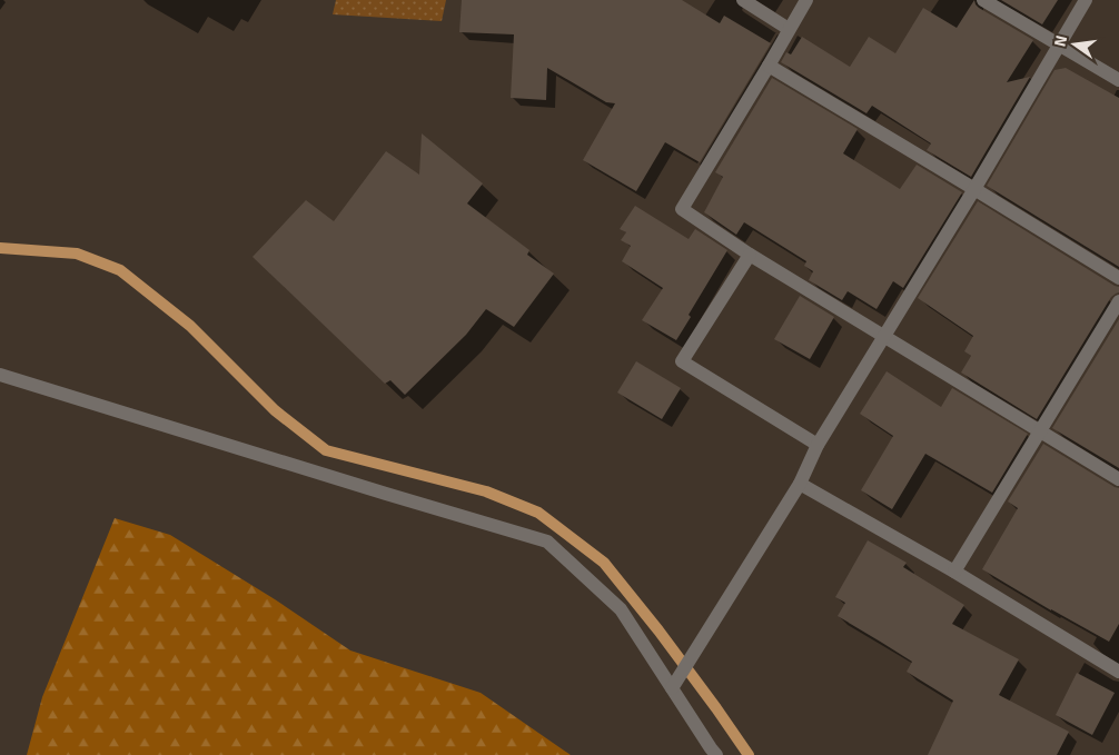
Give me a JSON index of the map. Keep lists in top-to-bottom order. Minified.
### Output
{"north":"left"}
